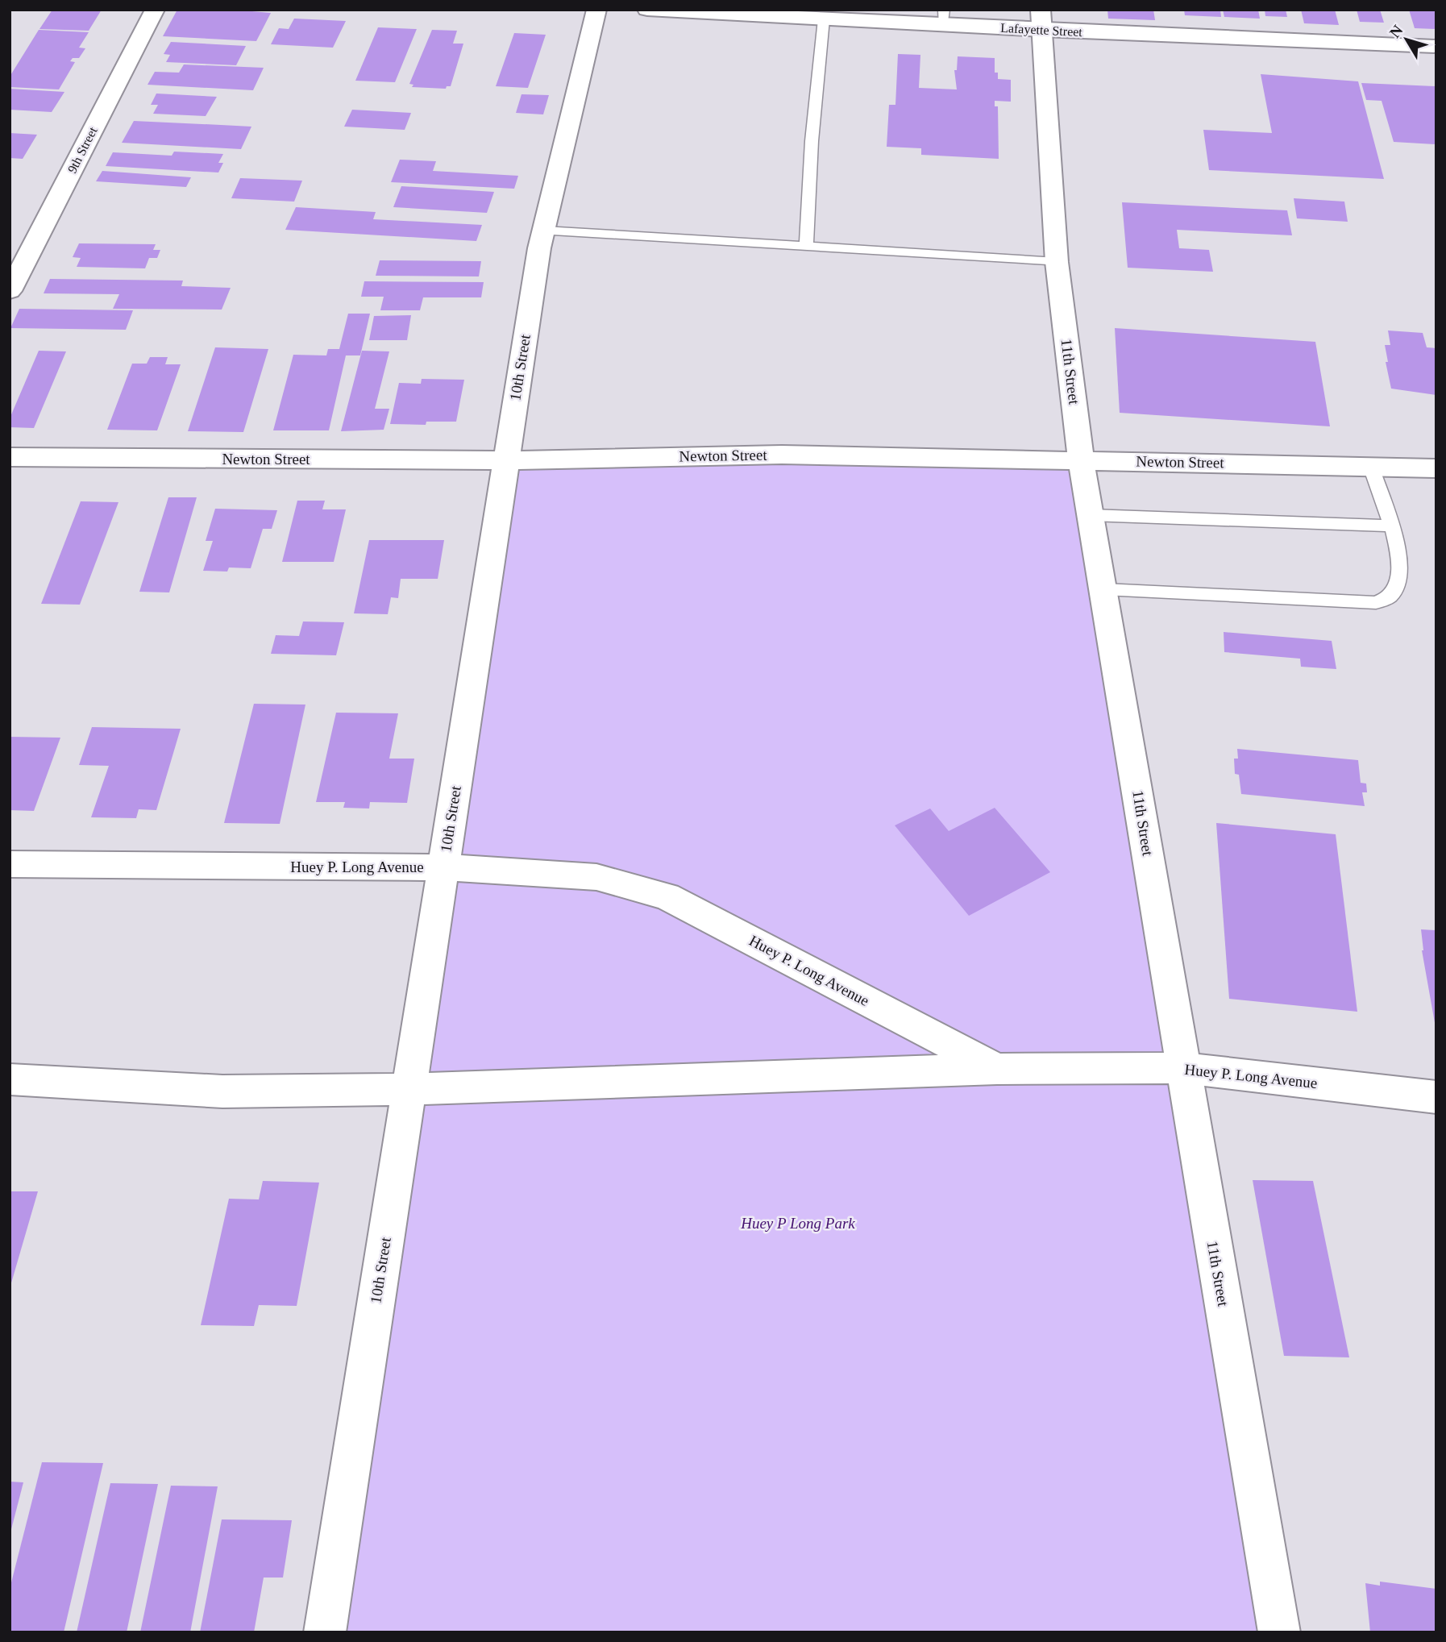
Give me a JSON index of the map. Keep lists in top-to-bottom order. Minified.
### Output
{"streets":{"street":["Lafayette Street","9th Street","10th Street","11th Street","Newton Street","Huey P. Long Avenue"]},"crossings":[["Lafayette Street","11th Street"],["10th Street","Newton Street"],["10th Street","Huey P. Long Avenue"],["11th Street","Newton Street"],["11th Street","Huey P. Long Avenue"]],"parks":["Huey P Long Park"],"north":"top left"}
